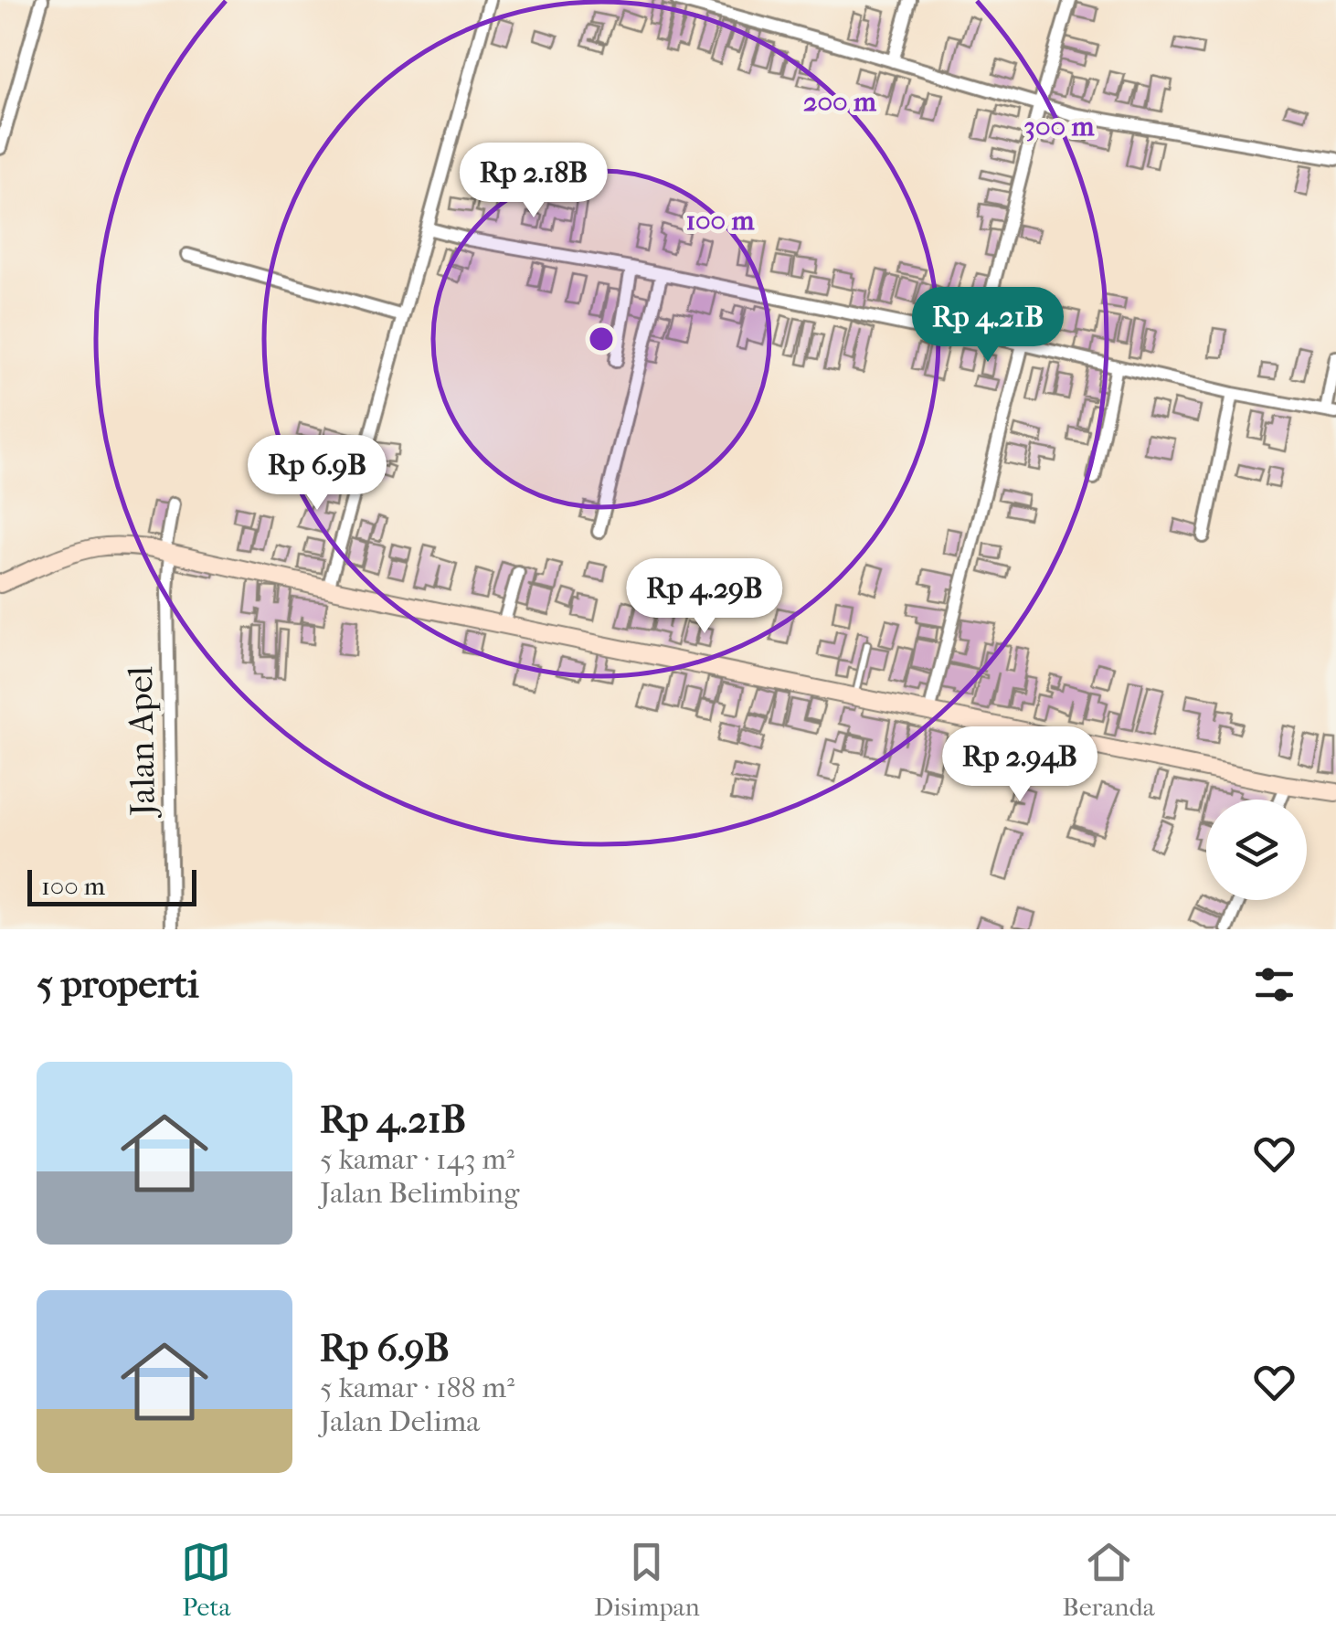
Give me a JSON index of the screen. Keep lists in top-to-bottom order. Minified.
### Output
{"streets":{"street":["Jalan Apel"]},"scale_bar":"100 m","page":{"price":["Rp 2.18B","Rp 4.21B","Rp 6.9B","Rp 4.29B","Rp 2.94B"],"scale":"100 m","heading":"5 properti","list":[{"name":"Rp 4.21B","note":"5 kamar · 143 m² · Jalan Belimbing"},{"name":"Rp 6.9B","note":"5 kamar · 188 m² · Jalan Delima"}],"tabs":["Peta","Disimpan","Beranda"]},"rings":["200 m","300 m","100 m"]}
